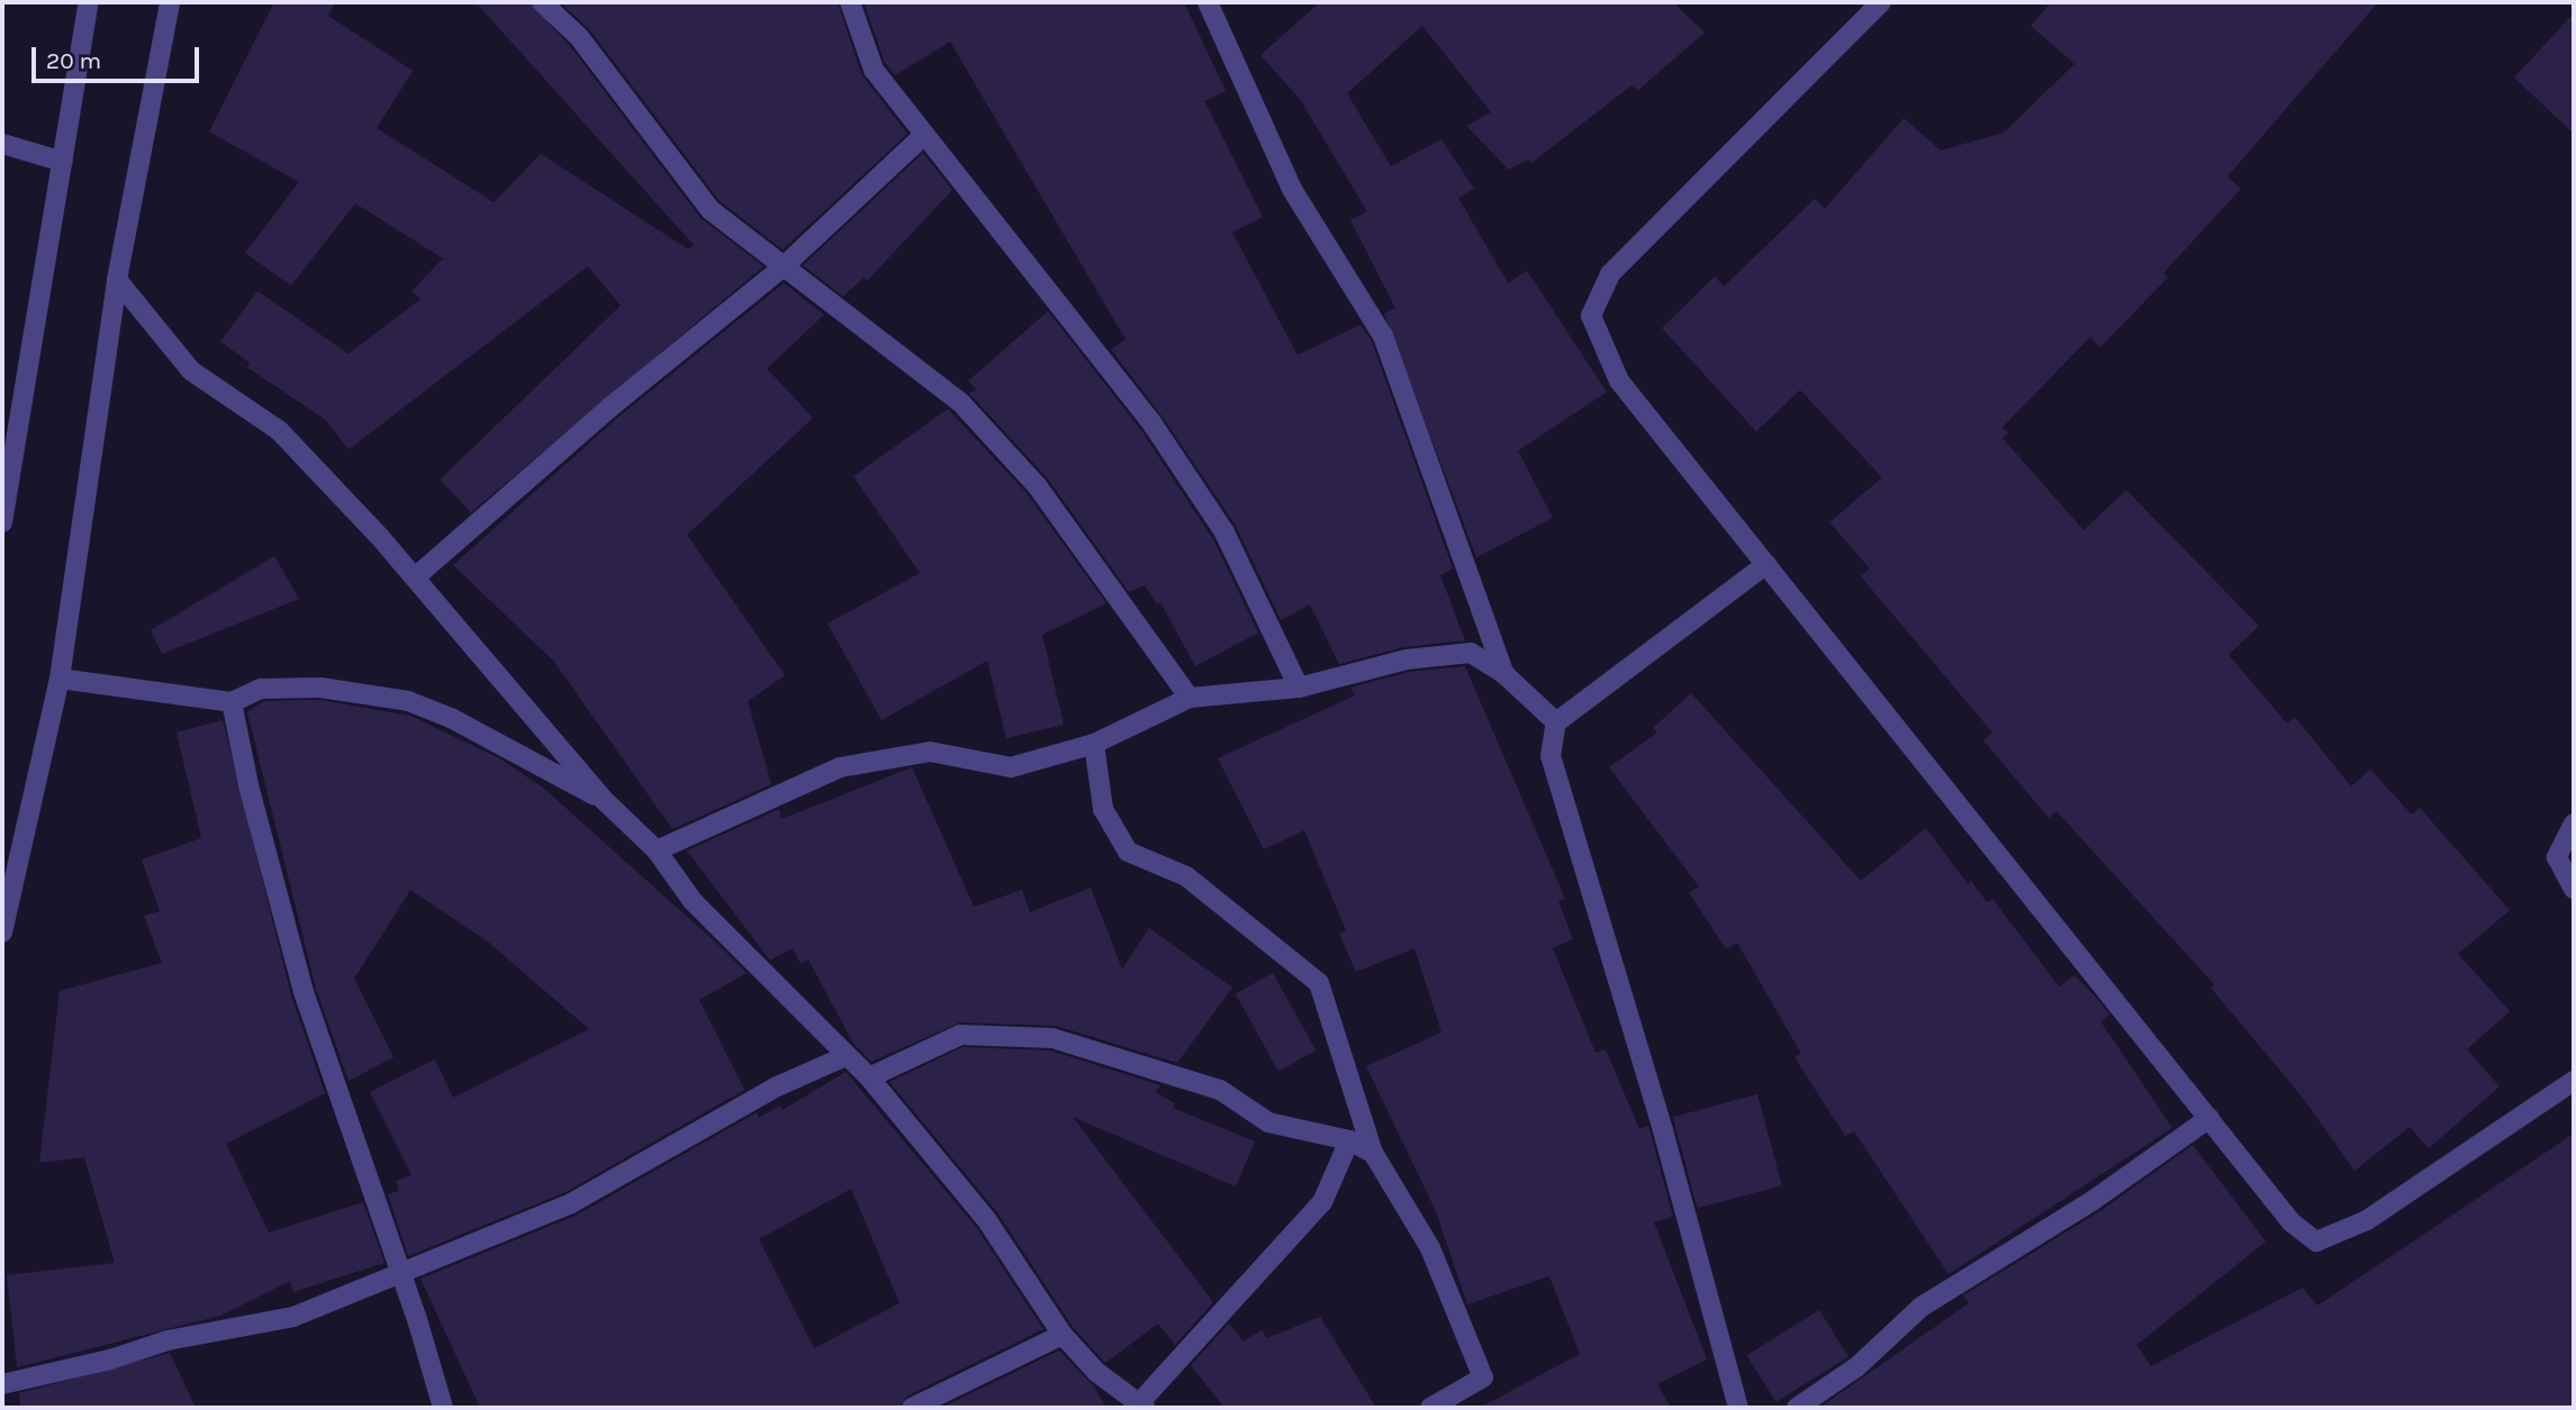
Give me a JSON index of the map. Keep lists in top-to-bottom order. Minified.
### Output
{"scale_bar":"20 m"}
